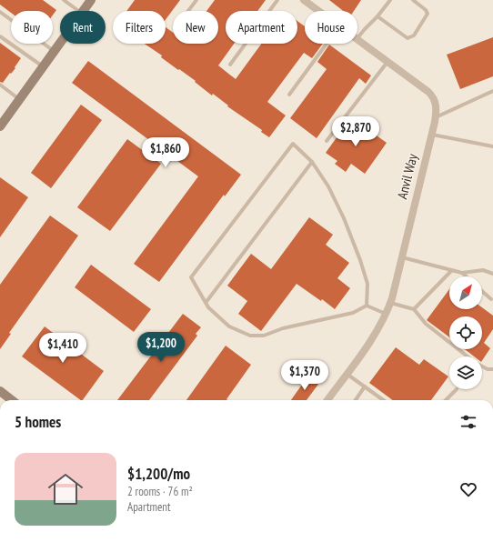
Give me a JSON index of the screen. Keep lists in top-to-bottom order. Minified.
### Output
{"streets":{"street":["Anvil Way"]},"north":"top right","page":{"chip":["Buy","Rent","Filters","New","Apartment","House"],"price":["$2,870","$1,860","$1,200","$1,410","$1,370"],"heading":"5 homes","list":[{"name":"$1,200/mo","note":"2 rooms · 76 m² · Apartment"}]}}
